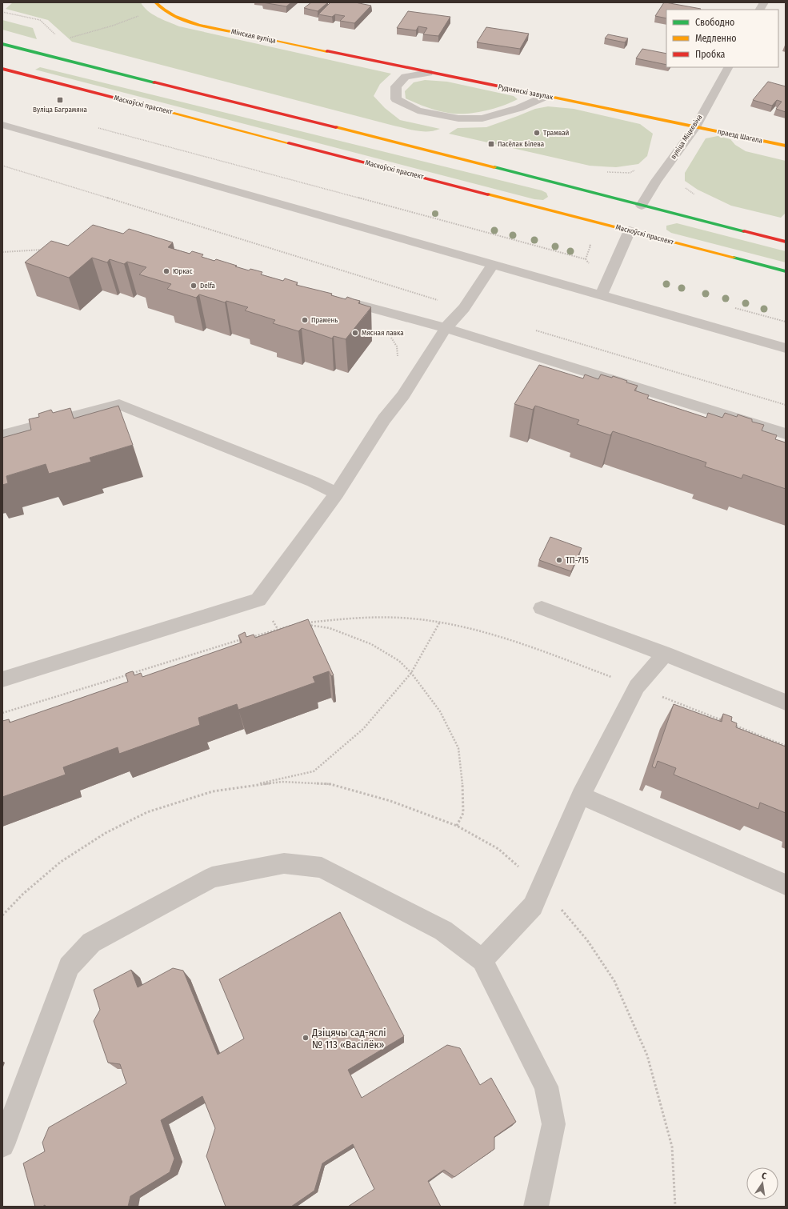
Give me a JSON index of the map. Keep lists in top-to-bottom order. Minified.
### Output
{"streets":{"main road":["Мінская вуліца","Руднянскі завулак","Маскоўскі праспект","праезд Шагала"],"street":["вуліца Міцкевіча"]},"crossings":[["Мінская вуліца","Руднянскі завулак"],["Руднянскі завулак","праезд Шагала"],["Руднянскі завулак","вуліца Міцкевіча"],["праезд Шагала","вуліца Міцкевіча"]],"places":{"transit":["Вуліца Баграмяна","Пасёлак Білева"],"other":["Трамвай","Юркас","Delfa","Прамень","Мясная лавка","ТП-715","Дзіцячы сад-яслі № 113 «Васілёк»"]},"legend":["Свободно","Медленно","Пробка"],"north":"top"}
